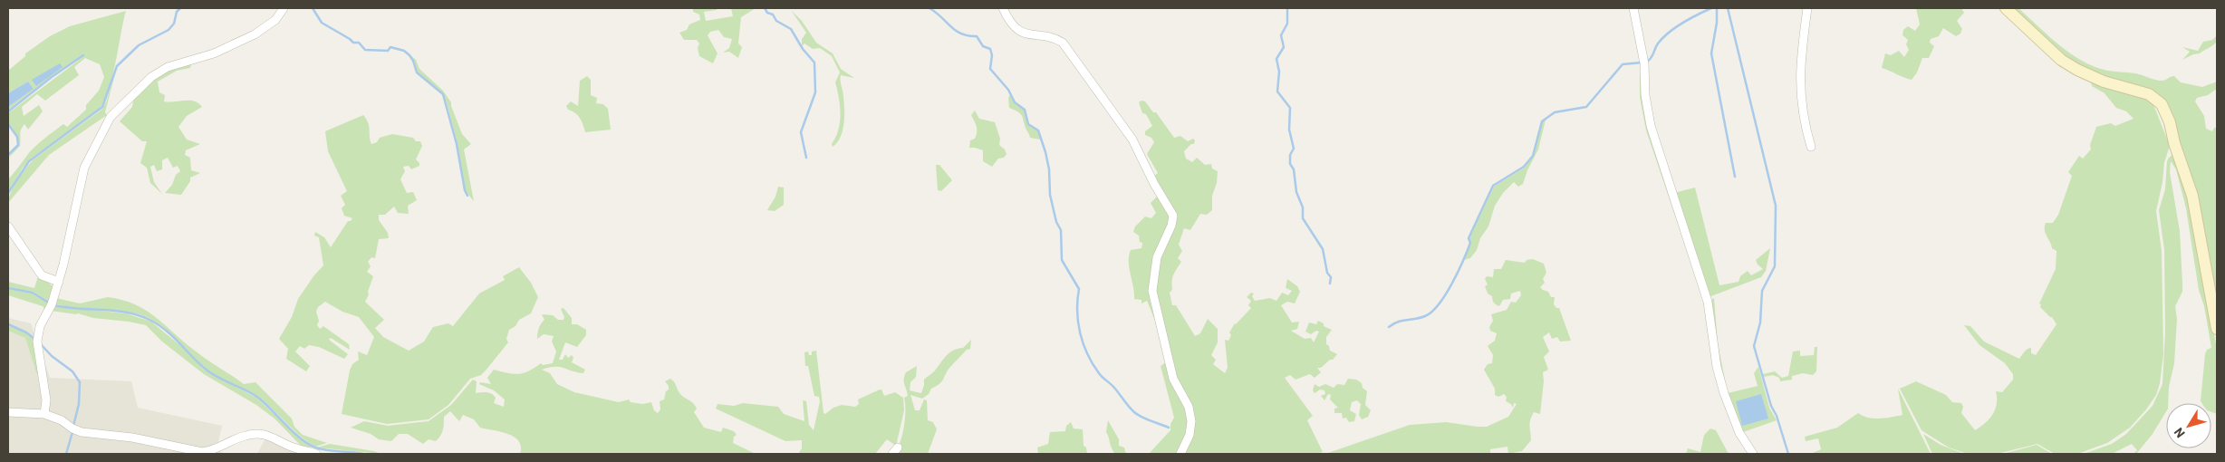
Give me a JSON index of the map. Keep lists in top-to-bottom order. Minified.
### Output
{"north":"bottom left"}
